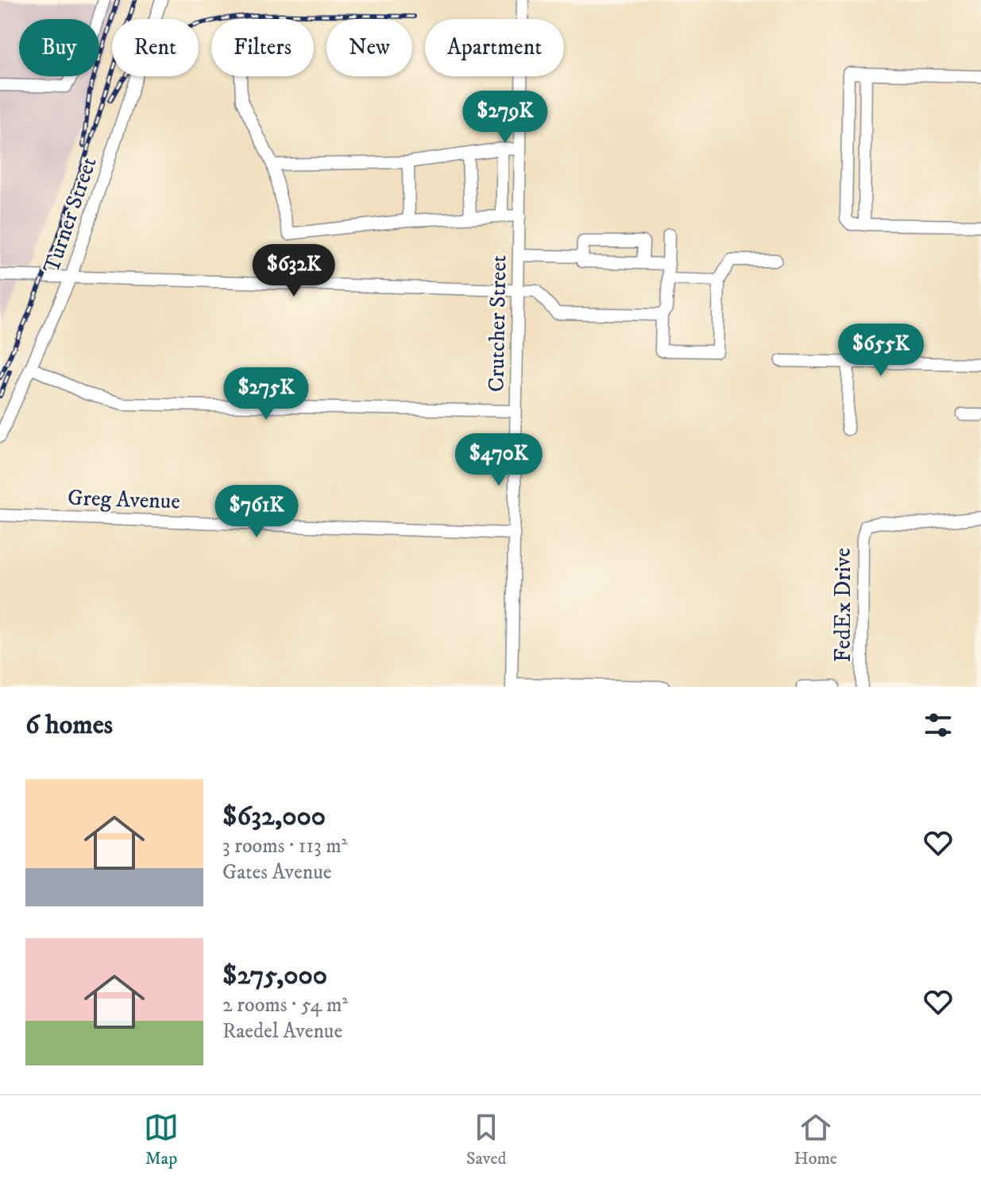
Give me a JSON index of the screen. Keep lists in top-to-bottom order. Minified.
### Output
{"streets":{"street":["Turner Street","Crutcher Street","Greg Avenue","FedEx Drive"]},"crossings":[["Crutcher Street","Greg Avenue"]],"page":{"chip":["Buy","Rent","Filters","New","Apartment"],"price":["$279K","$632K","$655K","$275K","$470K","$761K"],"heading":"6 homes","list":[{"name":"$632,000","note":"3 rooms · 113 m² · Gates Avenue"},{"name":"$275,000","note":"2 rooms · 54 m² · Raedel Avenue"}],"tabs":["Map","Saved","Home"]}}
